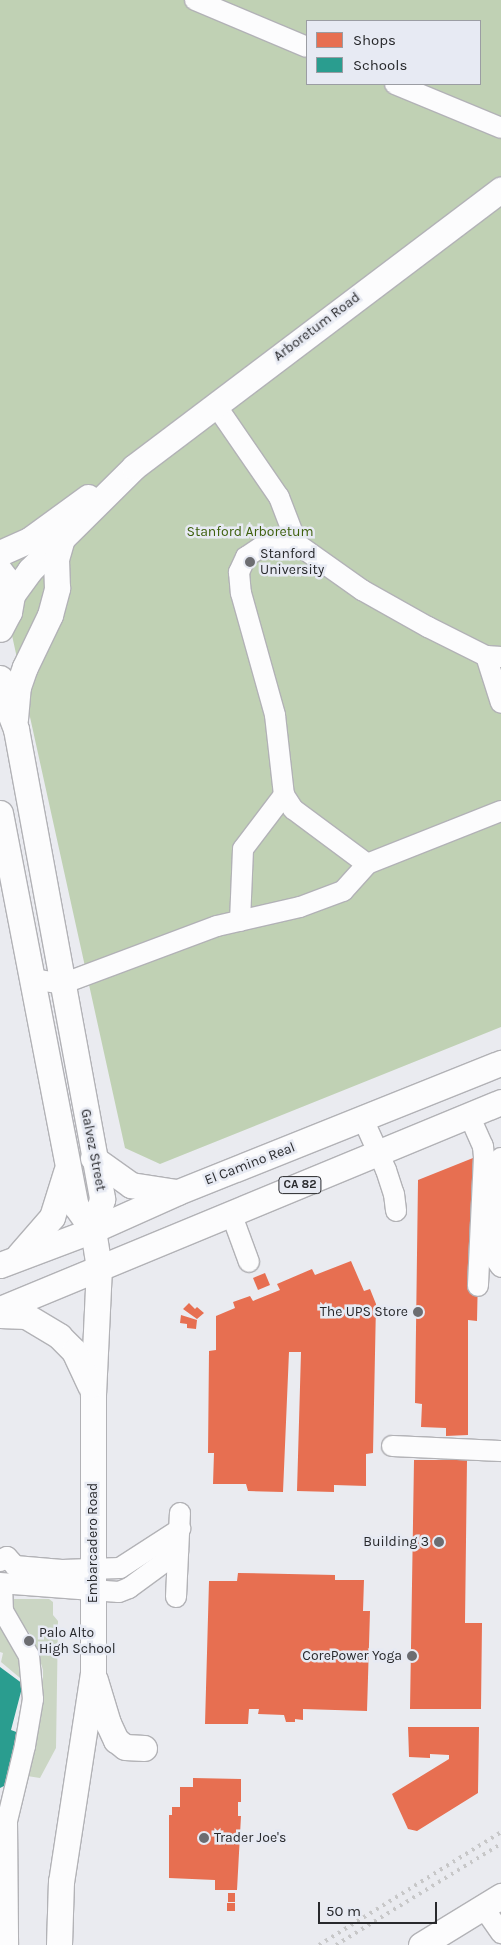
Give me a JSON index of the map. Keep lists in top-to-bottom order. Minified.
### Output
{"streets":{"main road":["Arboretum Road","Galvez Street","El Camino Real","CA 82","Embarcadero Road"]},"crossings":[["Galvez Street","El Camino Real"],["Galvez Street","Embarcadero Road"],["El Camino Real","Embarcadero Road"],["CA 82","Embarcadero Road"]],"parks":["Stanford Arboretum"],"places":["Stanford University","The UPS Store","Building 3","Palo Alto High School","CorePower Yoga","Trader Joe's"],"legend":["Shops","Schools"],"scale_bar":"50 m"}
